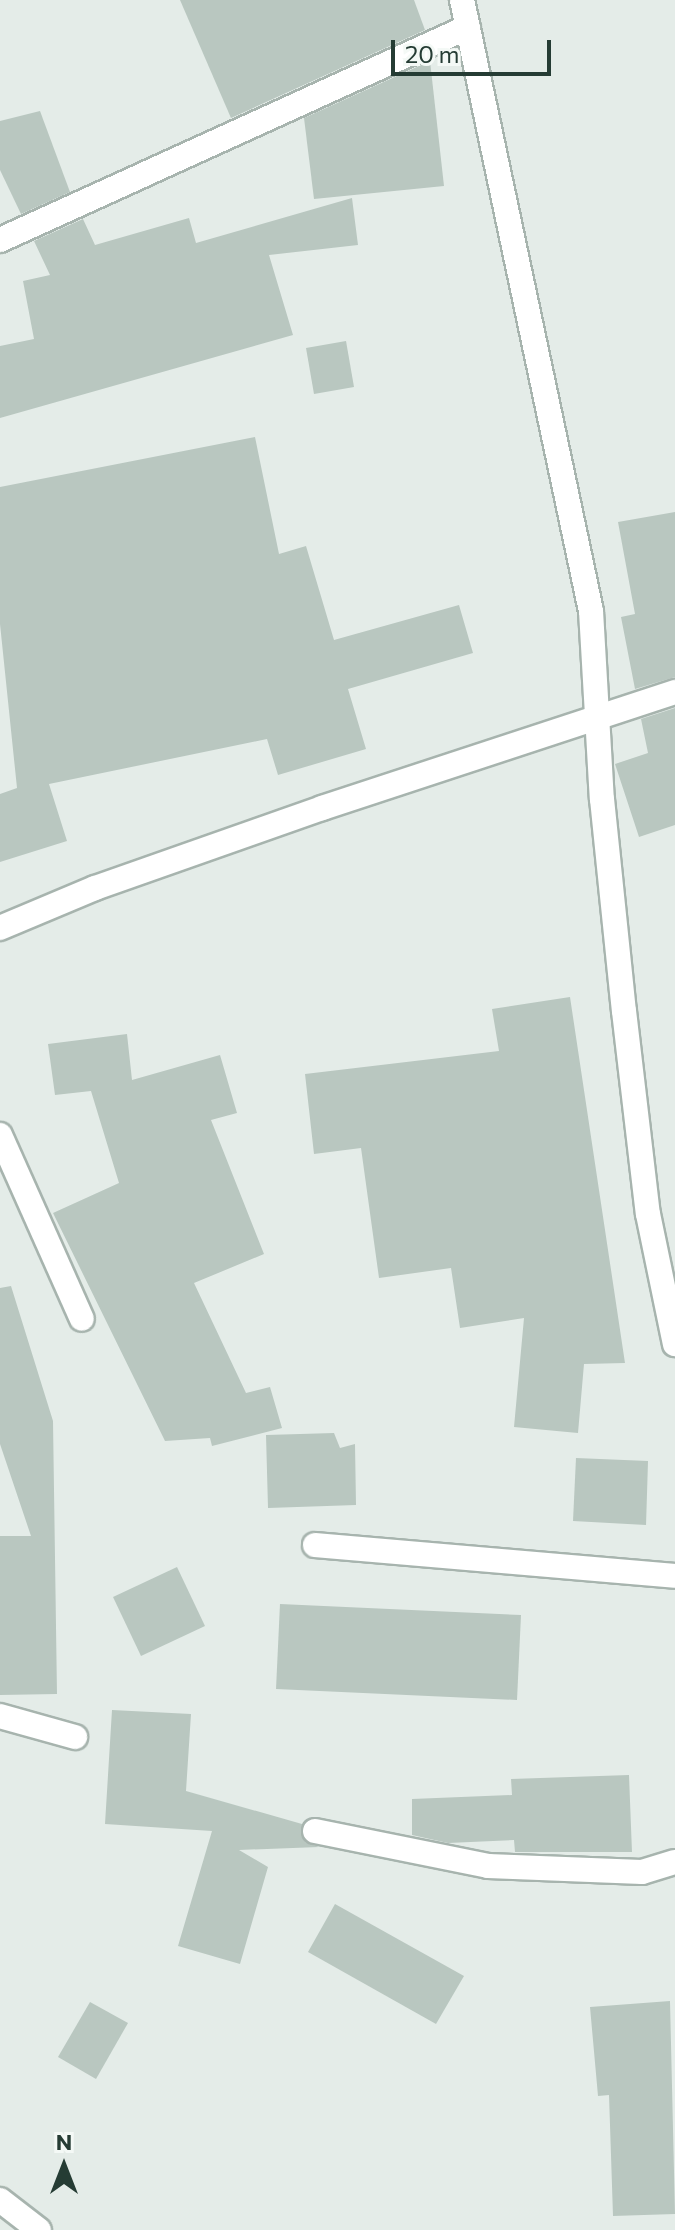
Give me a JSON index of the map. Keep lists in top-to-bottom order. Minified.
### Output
{"scale_bar":"20 m","north":"top"}
